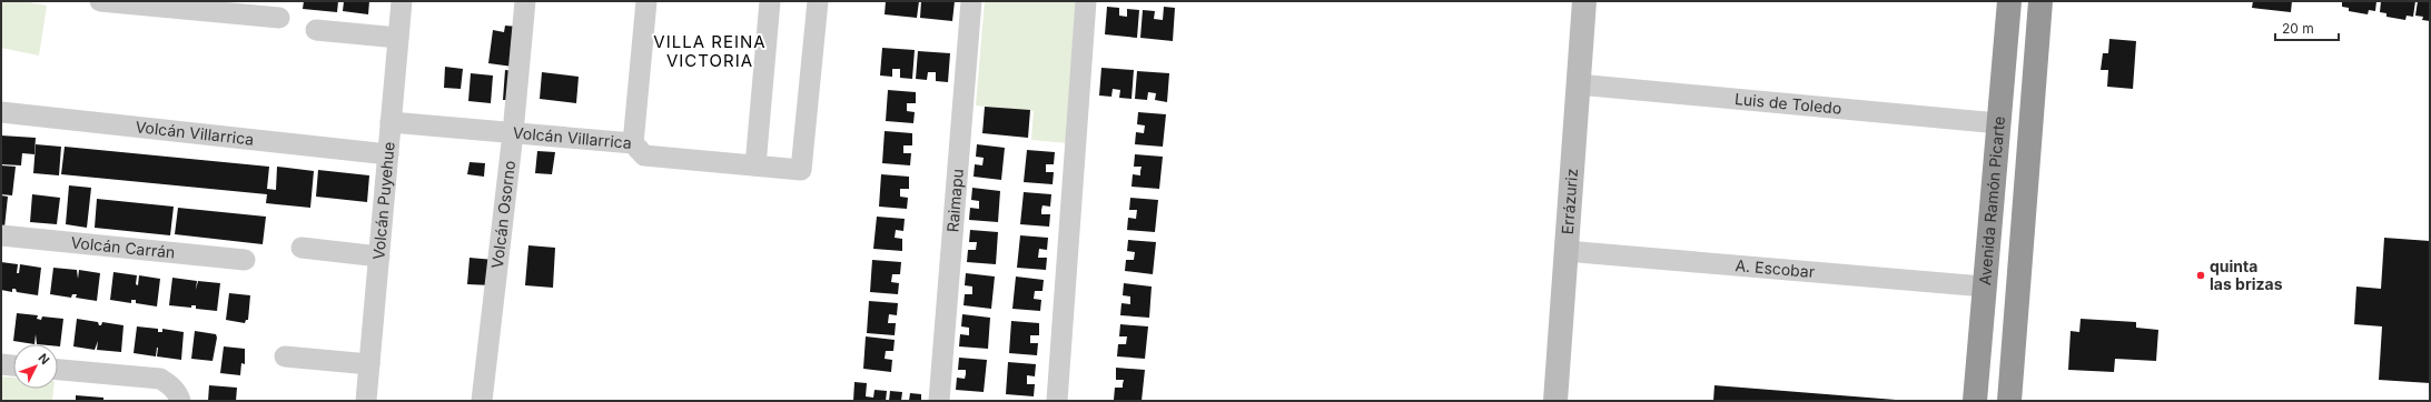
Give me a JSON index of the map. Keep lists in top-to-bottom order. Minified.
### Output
{"streets":{"highway":["Avenida Ramón Picarte"],"street":["Luis de Toledo","Volcán Villarrica","Volcán Puyehue","Raimapu","Errázuriz","Volcán Osorno","Volcán Carrán","A. Escobar"]},"crossings":[["Luis de Toledo","Errázuriz"],["Luis de Toledo","Avenida Ramón Picarte"],["Volcán Villarrica","Volcán Puyehue"],["Volcán Villarrica","Volcán Osorno"],["Errázuriz","A. Escobar"],["Avenida Ramón Picarte","A. Escobar"]],"districts":["VILLA REINA VICTORIA"],"places":["quinta las brizas"],"scale_bar":"20 m","north":"top right"}
